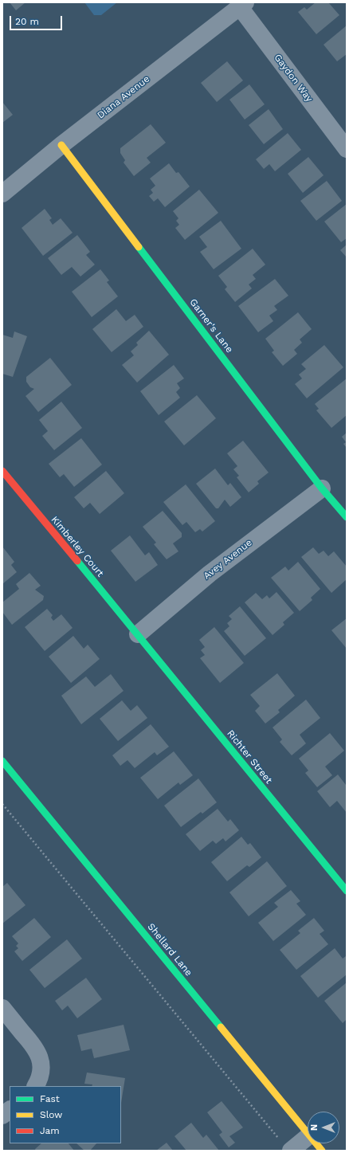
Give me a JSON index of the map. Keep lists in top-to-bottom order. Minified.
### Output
{"streets":{"street":["Gaydon Way","Diana Avenue","Garner's Lane","Kimberley Court","Avey Avenue","Richter Street","Shellard Lane"]},"crossings":[["Gaydon Way","Diana Avenue"],["Diana Avenue","Garner's Lane"],["Garner's Lane","Avey Avenue"],["Kimberley Court","Avey Avenue"],["Kimberley Court","Richter Street"],["Avey Avenue","Richter Street"]],"legend":["Fast","Slow","Jam"],"scale_bar":"20 m","north":"left"}
